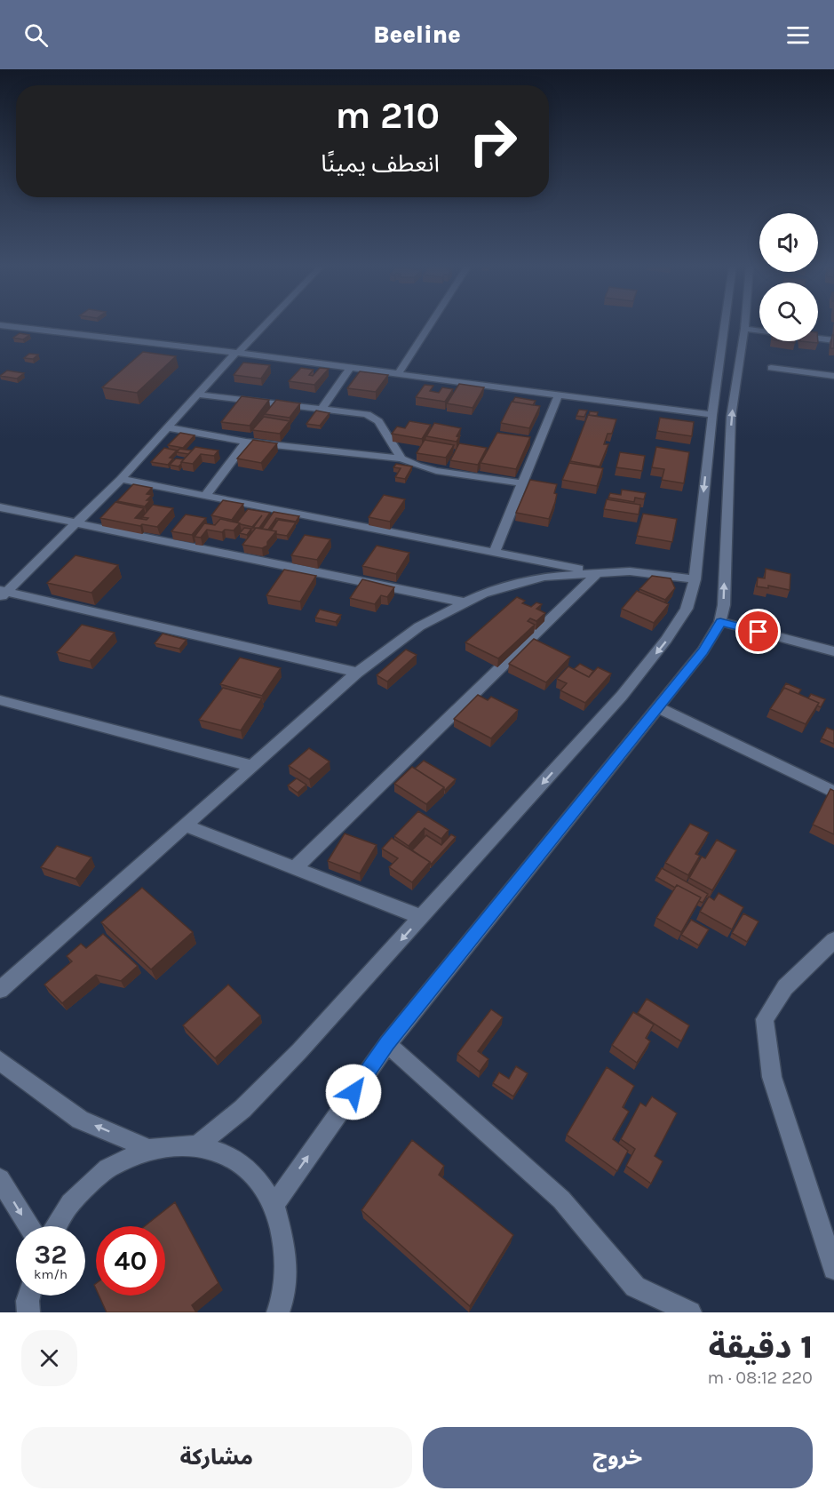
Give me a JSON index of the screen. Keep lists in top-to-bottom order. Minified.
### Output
{"page":{"header":"Beeline","turn":["210 m","انعطف يمينًا"],"speed":"32 km/h","limit":"40","heading":["1 دقيقة","220 m · 08:12"],"buttons":["خروج","مشاركة"]}}
